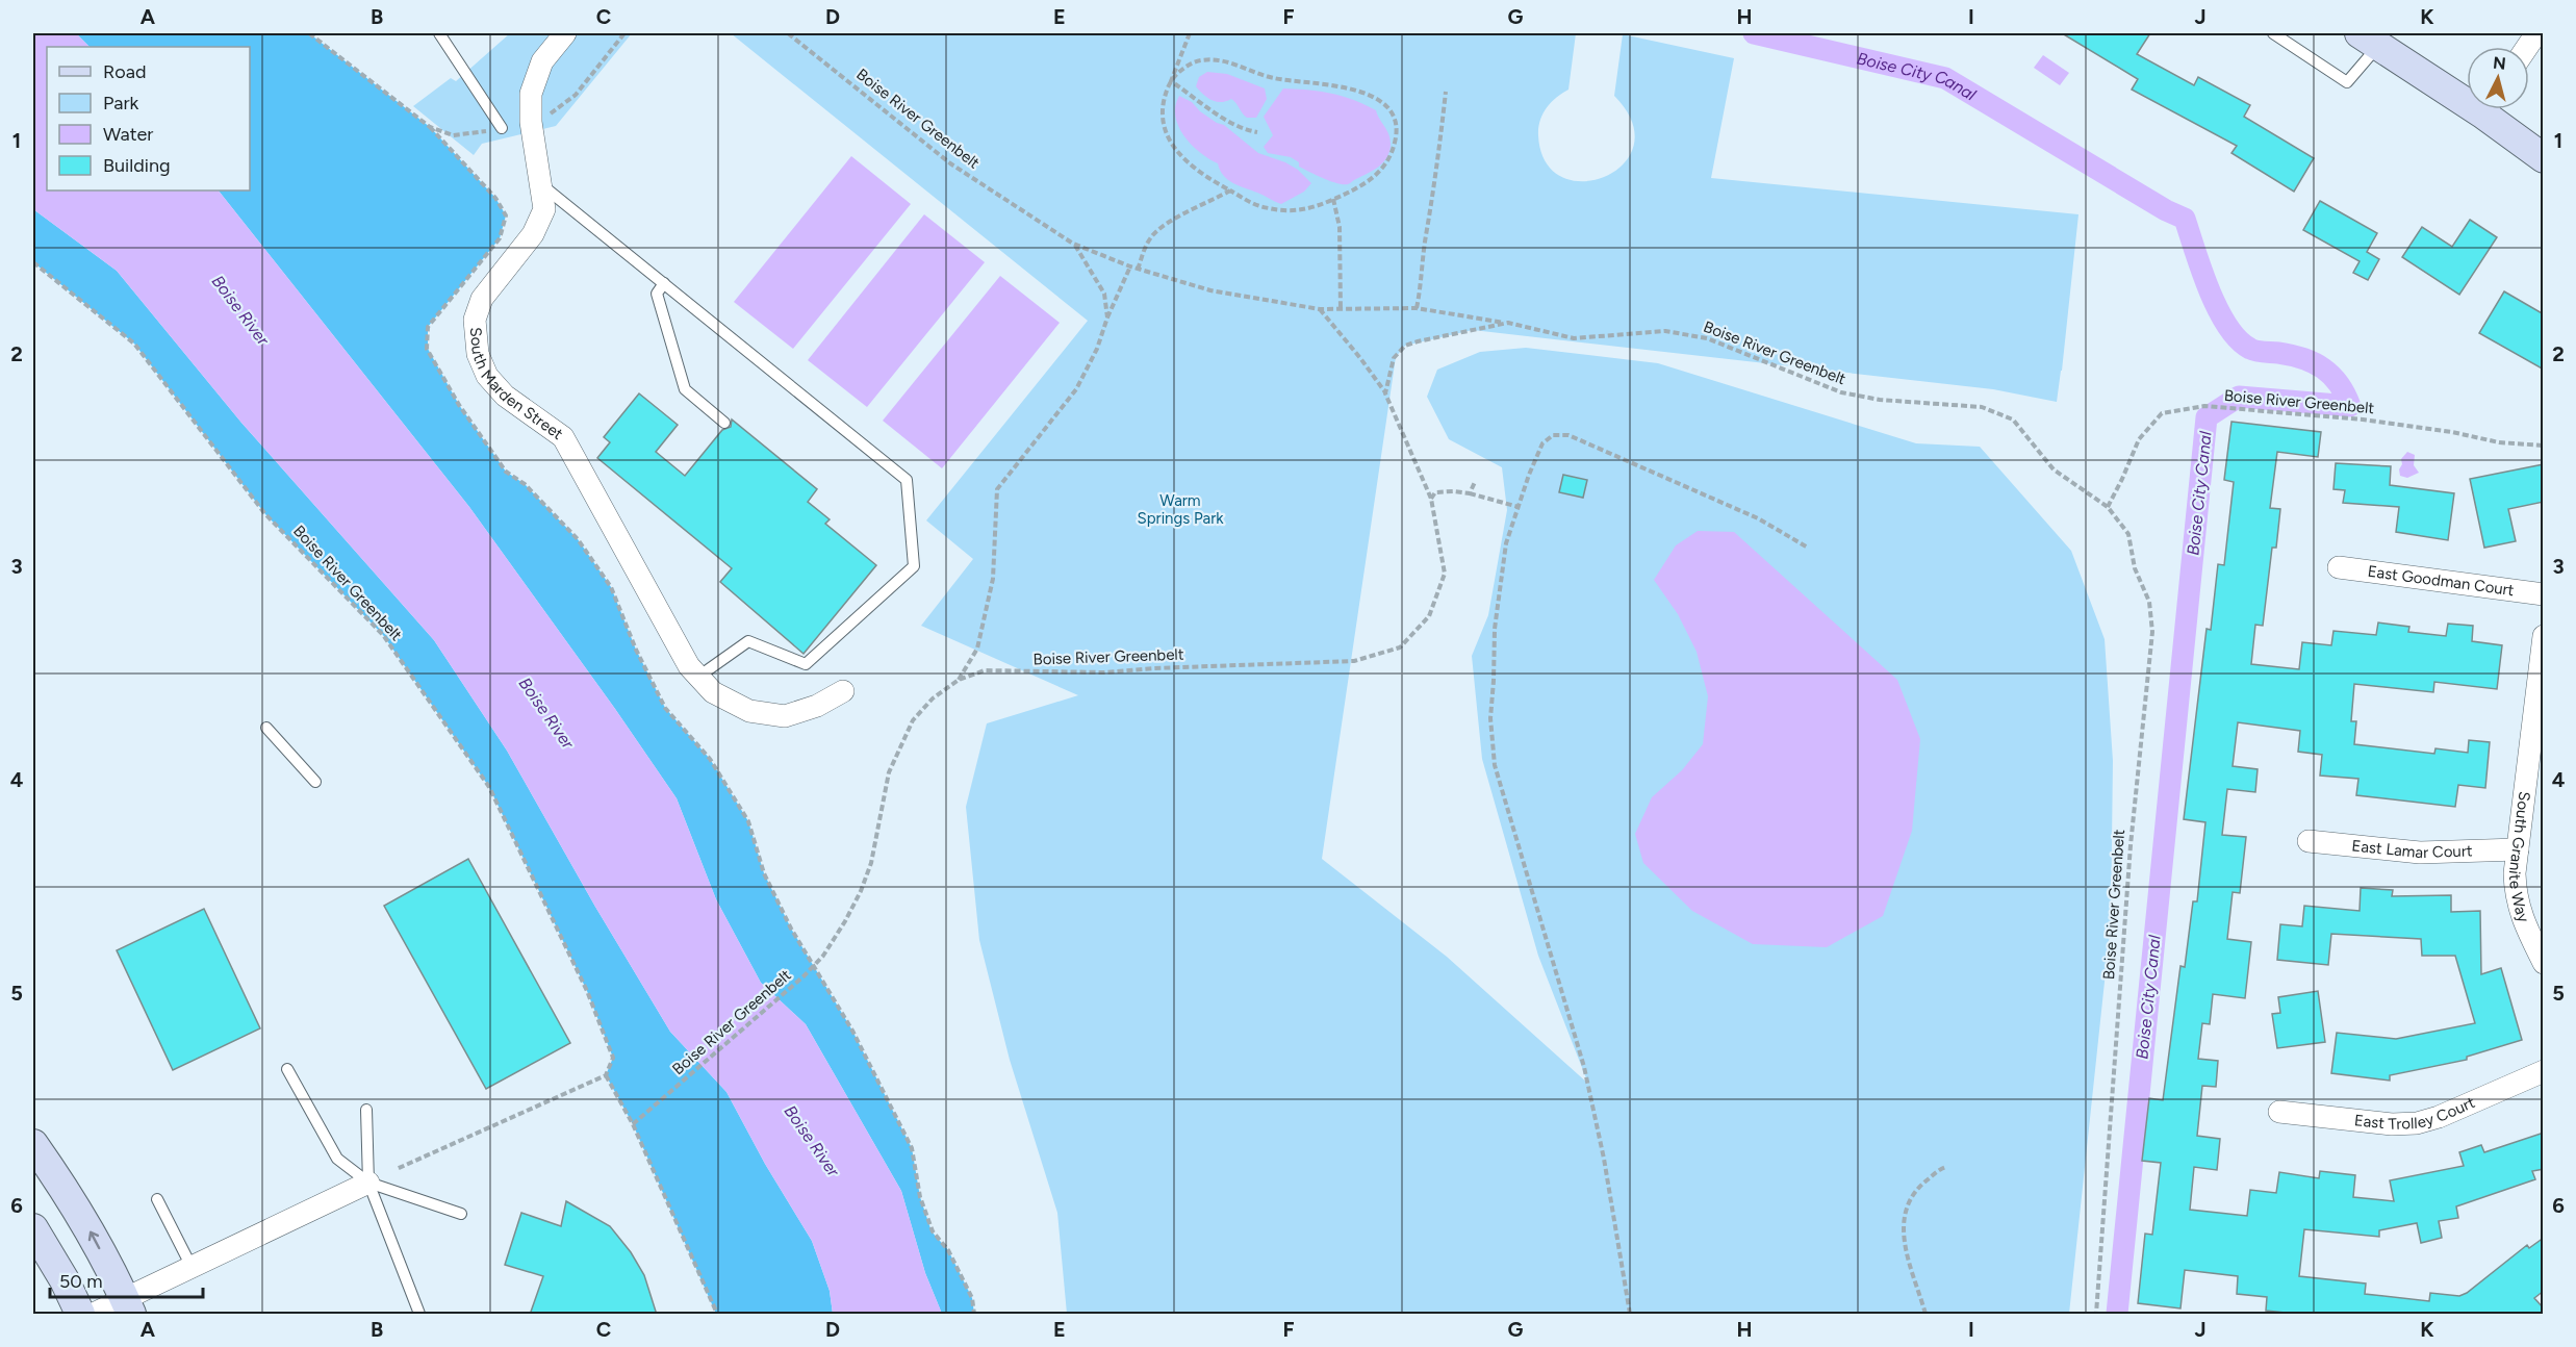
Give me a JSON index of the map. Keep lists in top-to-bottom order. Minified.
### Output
{"streets":{"street":["South Marden Street","East Goodman Court","East Lamar Court","South Granite Way","East Trolley Court"],"path":["Boise River Greenbelt"]},"crossings":[["East Lamar Court","South Granite Way"]],"water":["Boise City Canal","Boise River"],"parks":["Warm Springs Park"],"legend":["Road","Park","Water","Building"],"scale_bar":"50 m","north":"top","grid":{"columns":["A","B","C","D","E","F","G","H","I","J","K"],"rows":["1","2","3","4","5","6"]}}
